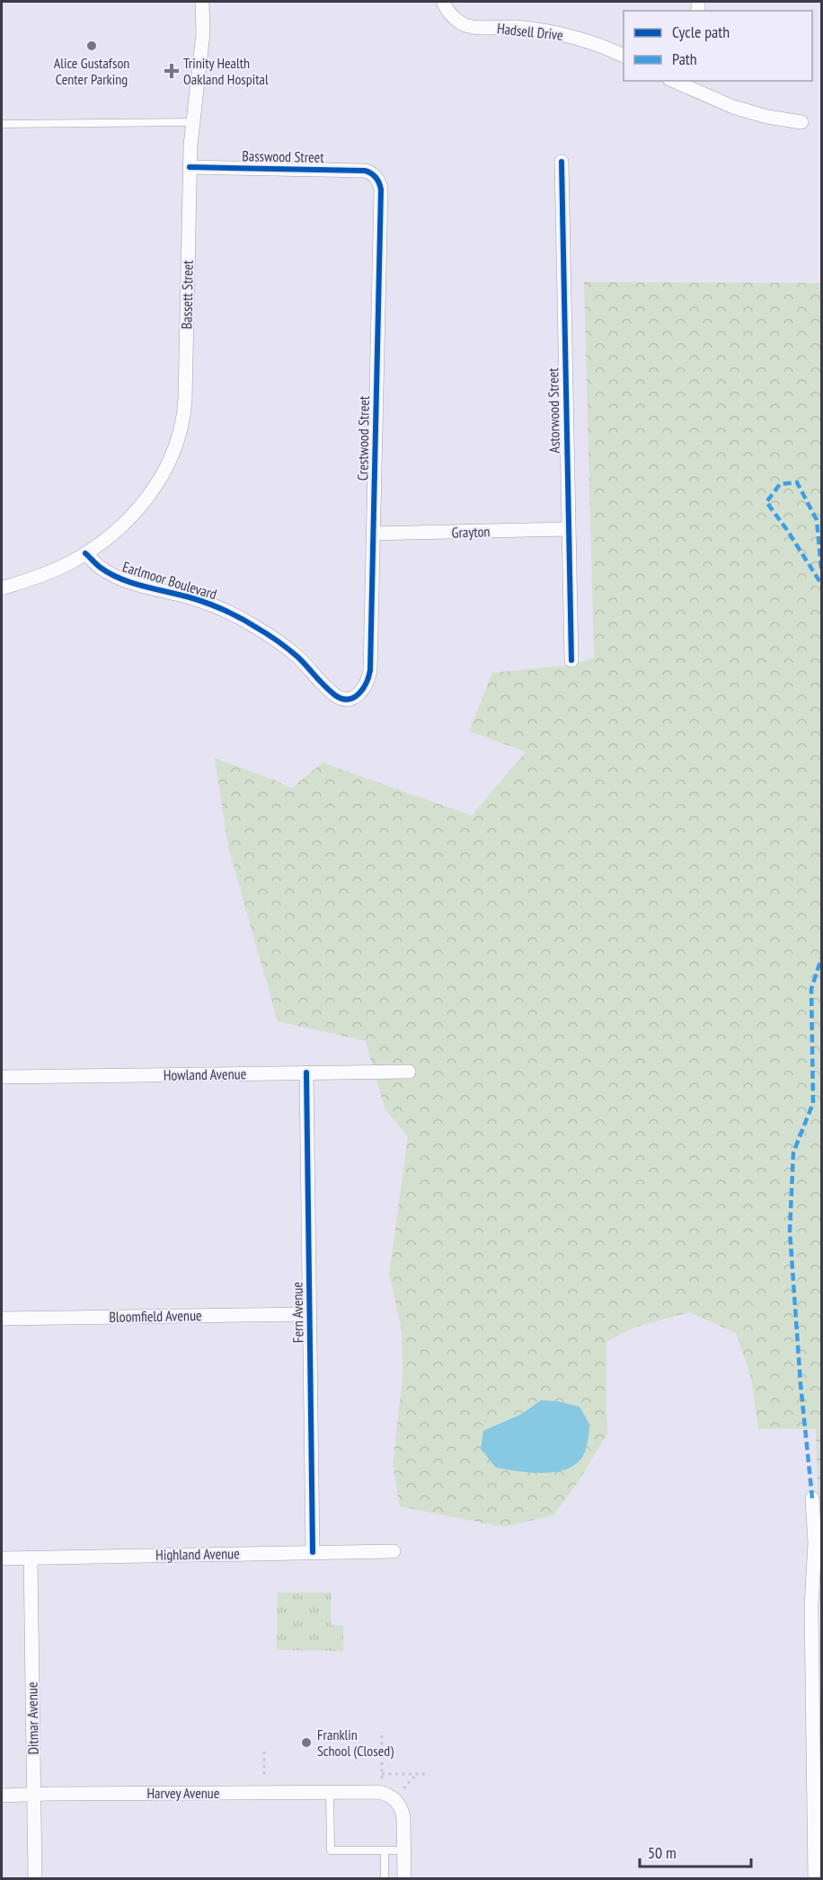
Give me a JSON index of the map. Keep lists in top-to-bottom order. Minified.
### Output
{"streets":{"street":["Hadsell Drive","Basswood Street","Bassett Street","Astorwood Street","Crestwood Street","Grayton","Earlmoor Boulevard","Howland Avenue","Fern Avenue","Bloomfield Avenue","Highland Avenue","Ditmar Avenue","Harvey Avenue"]},"crossings":[["Basswood Street","Bassett Street"],["Basswood Street","Crestwood Street"],["Bassett Street","Earlmoor Boulevard"],["Astorwood Street","Grayton"],["Crestwood Street","Grayton"],["Crestwood Street","Earlmoor Boulevard"],["Howland Avenue","Fern Avenue"],["Fern Avenue","Bloomfield Avenue"],["Fern Avenue","Highland Avenue"],["Highland Avenue","Ditmar Avenue"],["Ditmar Avenue","Harvey Avenue"]],"places":{"other":["Alice Gustafson Center Parking","Franklin School (Closed)"],"health":["Trinity Health Oakland Hospital"]},"legend":["Cycle path","Path"],"scale_bar":"50 m"}
